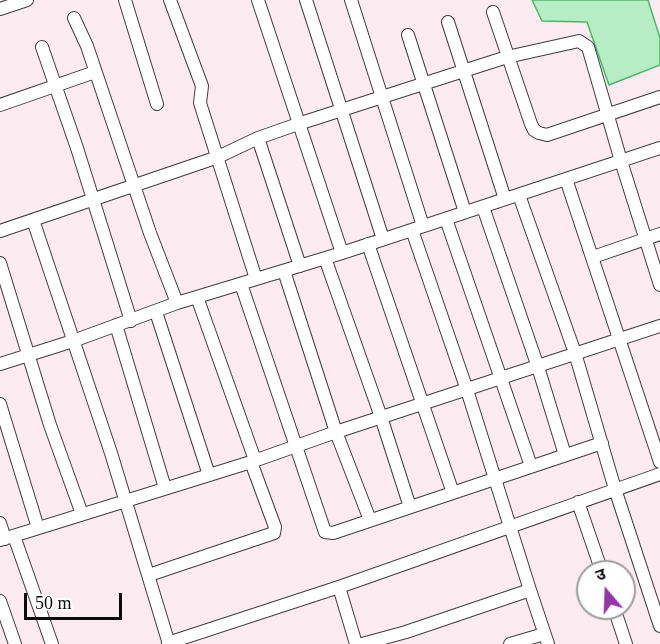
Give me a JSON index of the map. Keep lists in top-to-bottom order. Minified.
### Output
{"scale_bar":"50 m","north":"top"}
